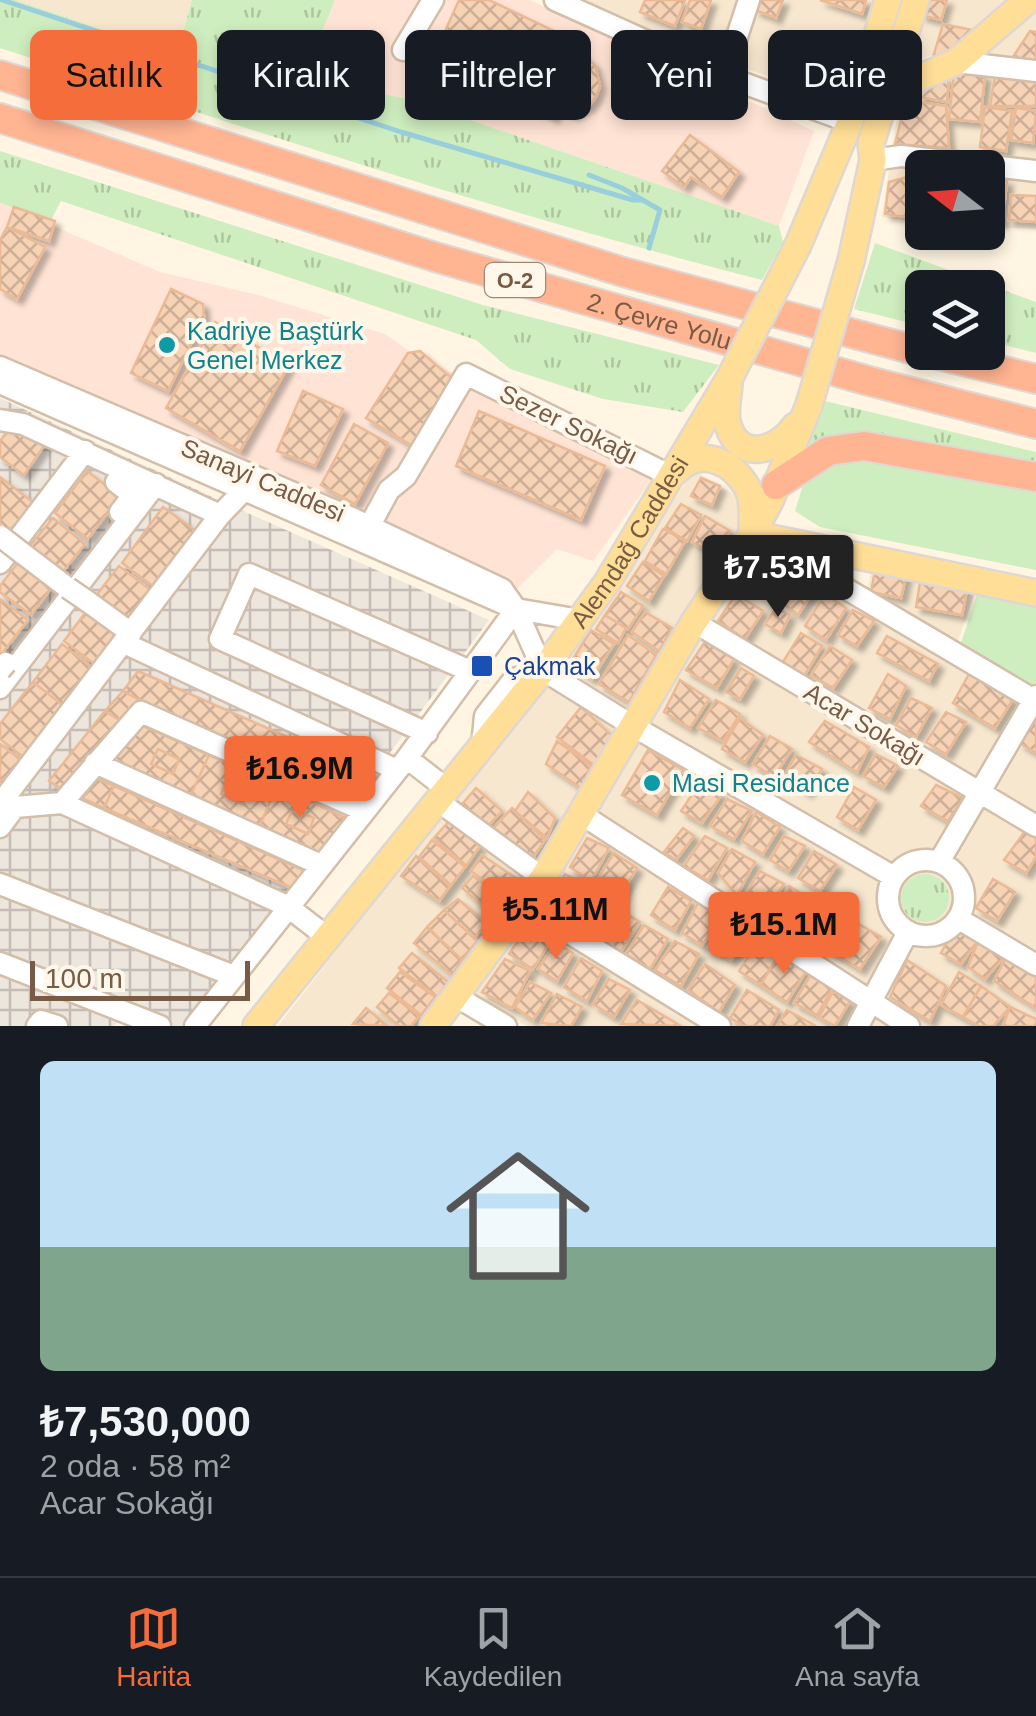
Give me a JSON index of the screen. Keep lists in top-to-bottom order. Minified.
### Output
{"streets":{"highway":["O-2","2. Çevre Yolu"],"main road":["Alemdağ Caddesi"],"street":["Sezer Sokağı","Sanayi Caddesi","Acar Sokağı"]},"crossings":[["Sezer Sokağı","Sanayi Caddesi"],["Sezer Sokağı","Alemdağ Caddesi"],["Sanayi Caddesi","Alemdağ Caddesi"]],"places":{"other":["Kadriye Baştürk Genel Merkez","Masi Residance"],"transit":["Çakmak"]},"scale_bar":"100 m","north":"left","page":{"chip":["Satılık","Kiralık","Filtreler","Yeni","Daire"],"price":["₺7.53M","₺16.9M","₺5.11M","₺15.1M"],"scale":"100 m","list":[{"name":"₺7,530,000","note":"2 oda · 58 m² · Acar Sokağı"}],"tabs":["Harita","Kaydedilen","Ana sayfa"]}}
